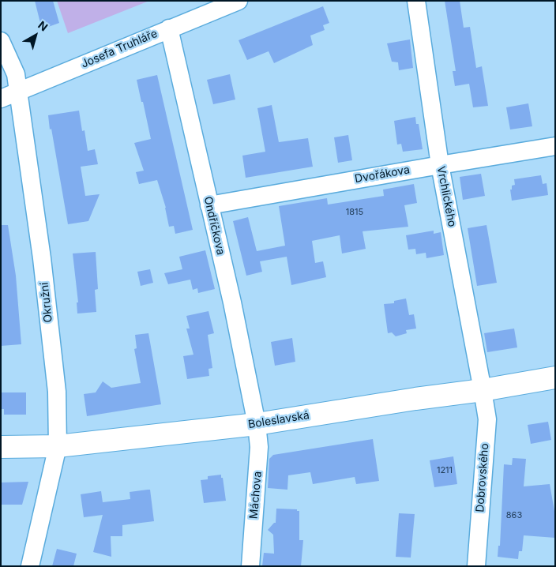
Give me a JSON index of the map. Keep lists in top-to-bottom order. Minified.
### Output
{"streets":{"main road":["Boleslavská"],"street":["Josefa Truhláře","Dvořákova","Vrchlického","Ondříčkova","Okružní","Dobrovského","Máchova"]},"crossings":[["Josefa Truhláře","Ondříčkova"],["Josefa Truhláře","Okružní"],["Dvořákova","Vrchlického"],["Dvořákova","Ondříčkova"],["Vrchlického","Boleslavská"],["Vrchlického","Dobrovského"],["Ondříčkova","Boleslavská"],["Ondříčkova","Máchova"],["Okružní","Boleslavská"],["Boleslavská","Dobrovského"],["Boleslavská","Máchova"]],"house_numbers":["1815","1211","863"],"north":"top right"}
